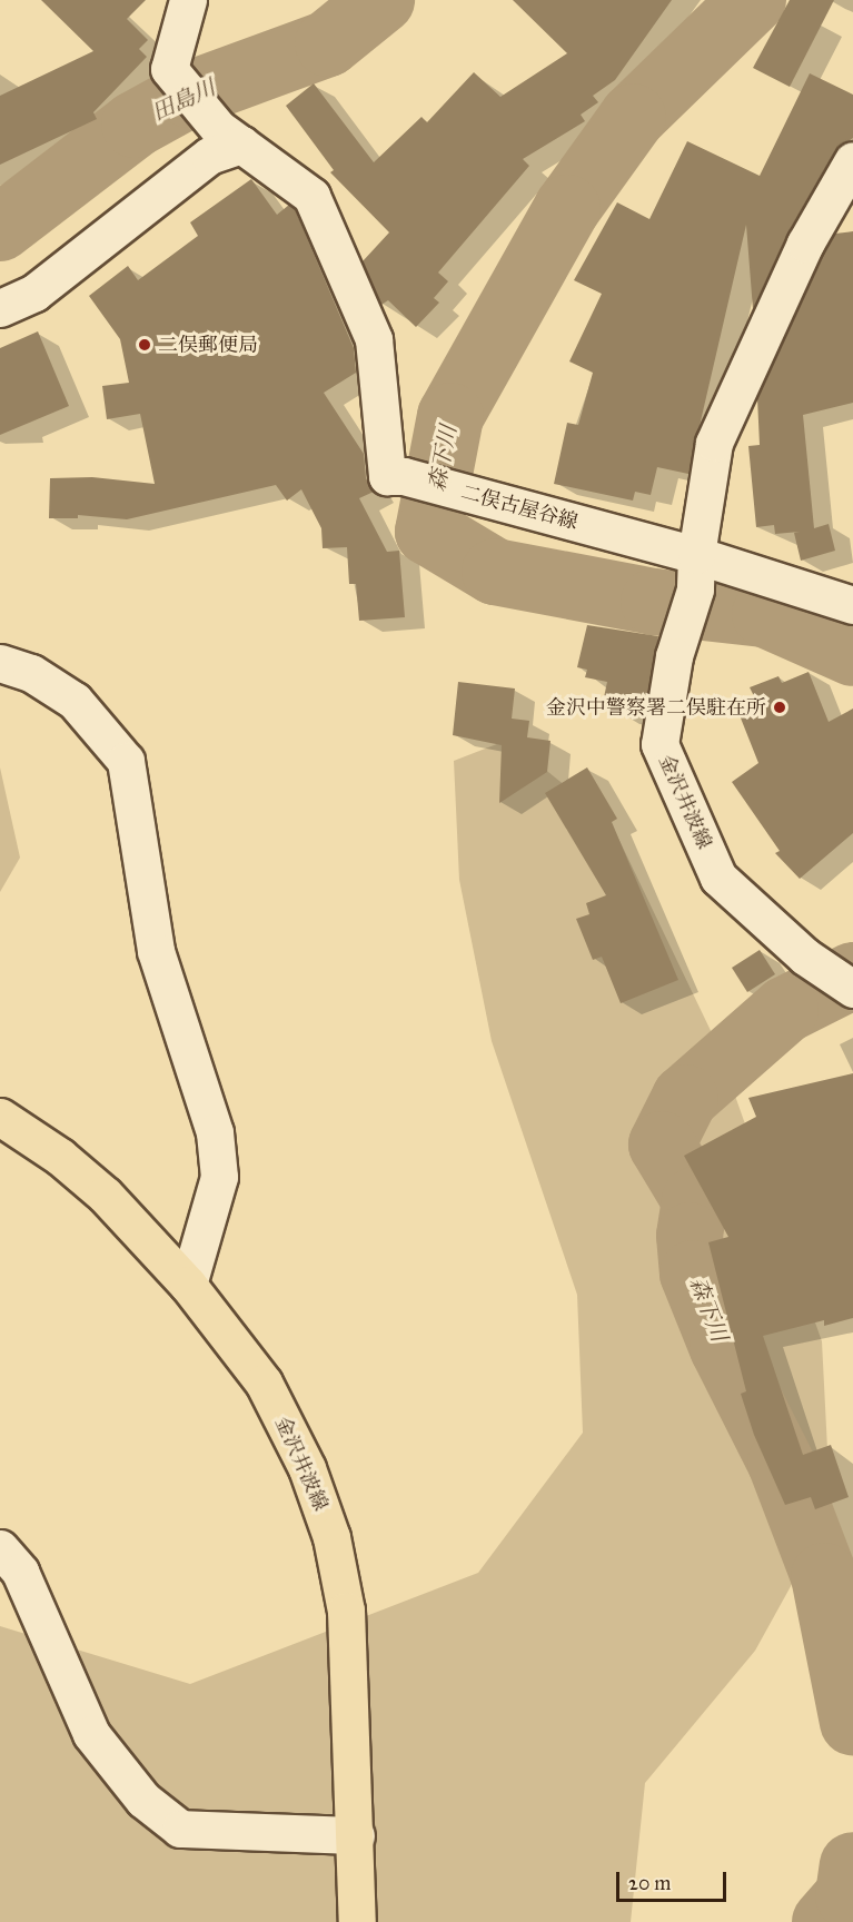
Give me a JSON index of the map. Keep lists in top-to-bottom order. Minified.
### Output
{"streets":{"main road":["金沢井波線"],"street":["二俣古屋谷線"]},"crossings":[["二俣古屋谷線","金沢井波線"]],"water":["田島川","森下川"],"places":["二俣郵便局","金沢中警察署二俣駐在所"],"scale_bar":"20 m"}
